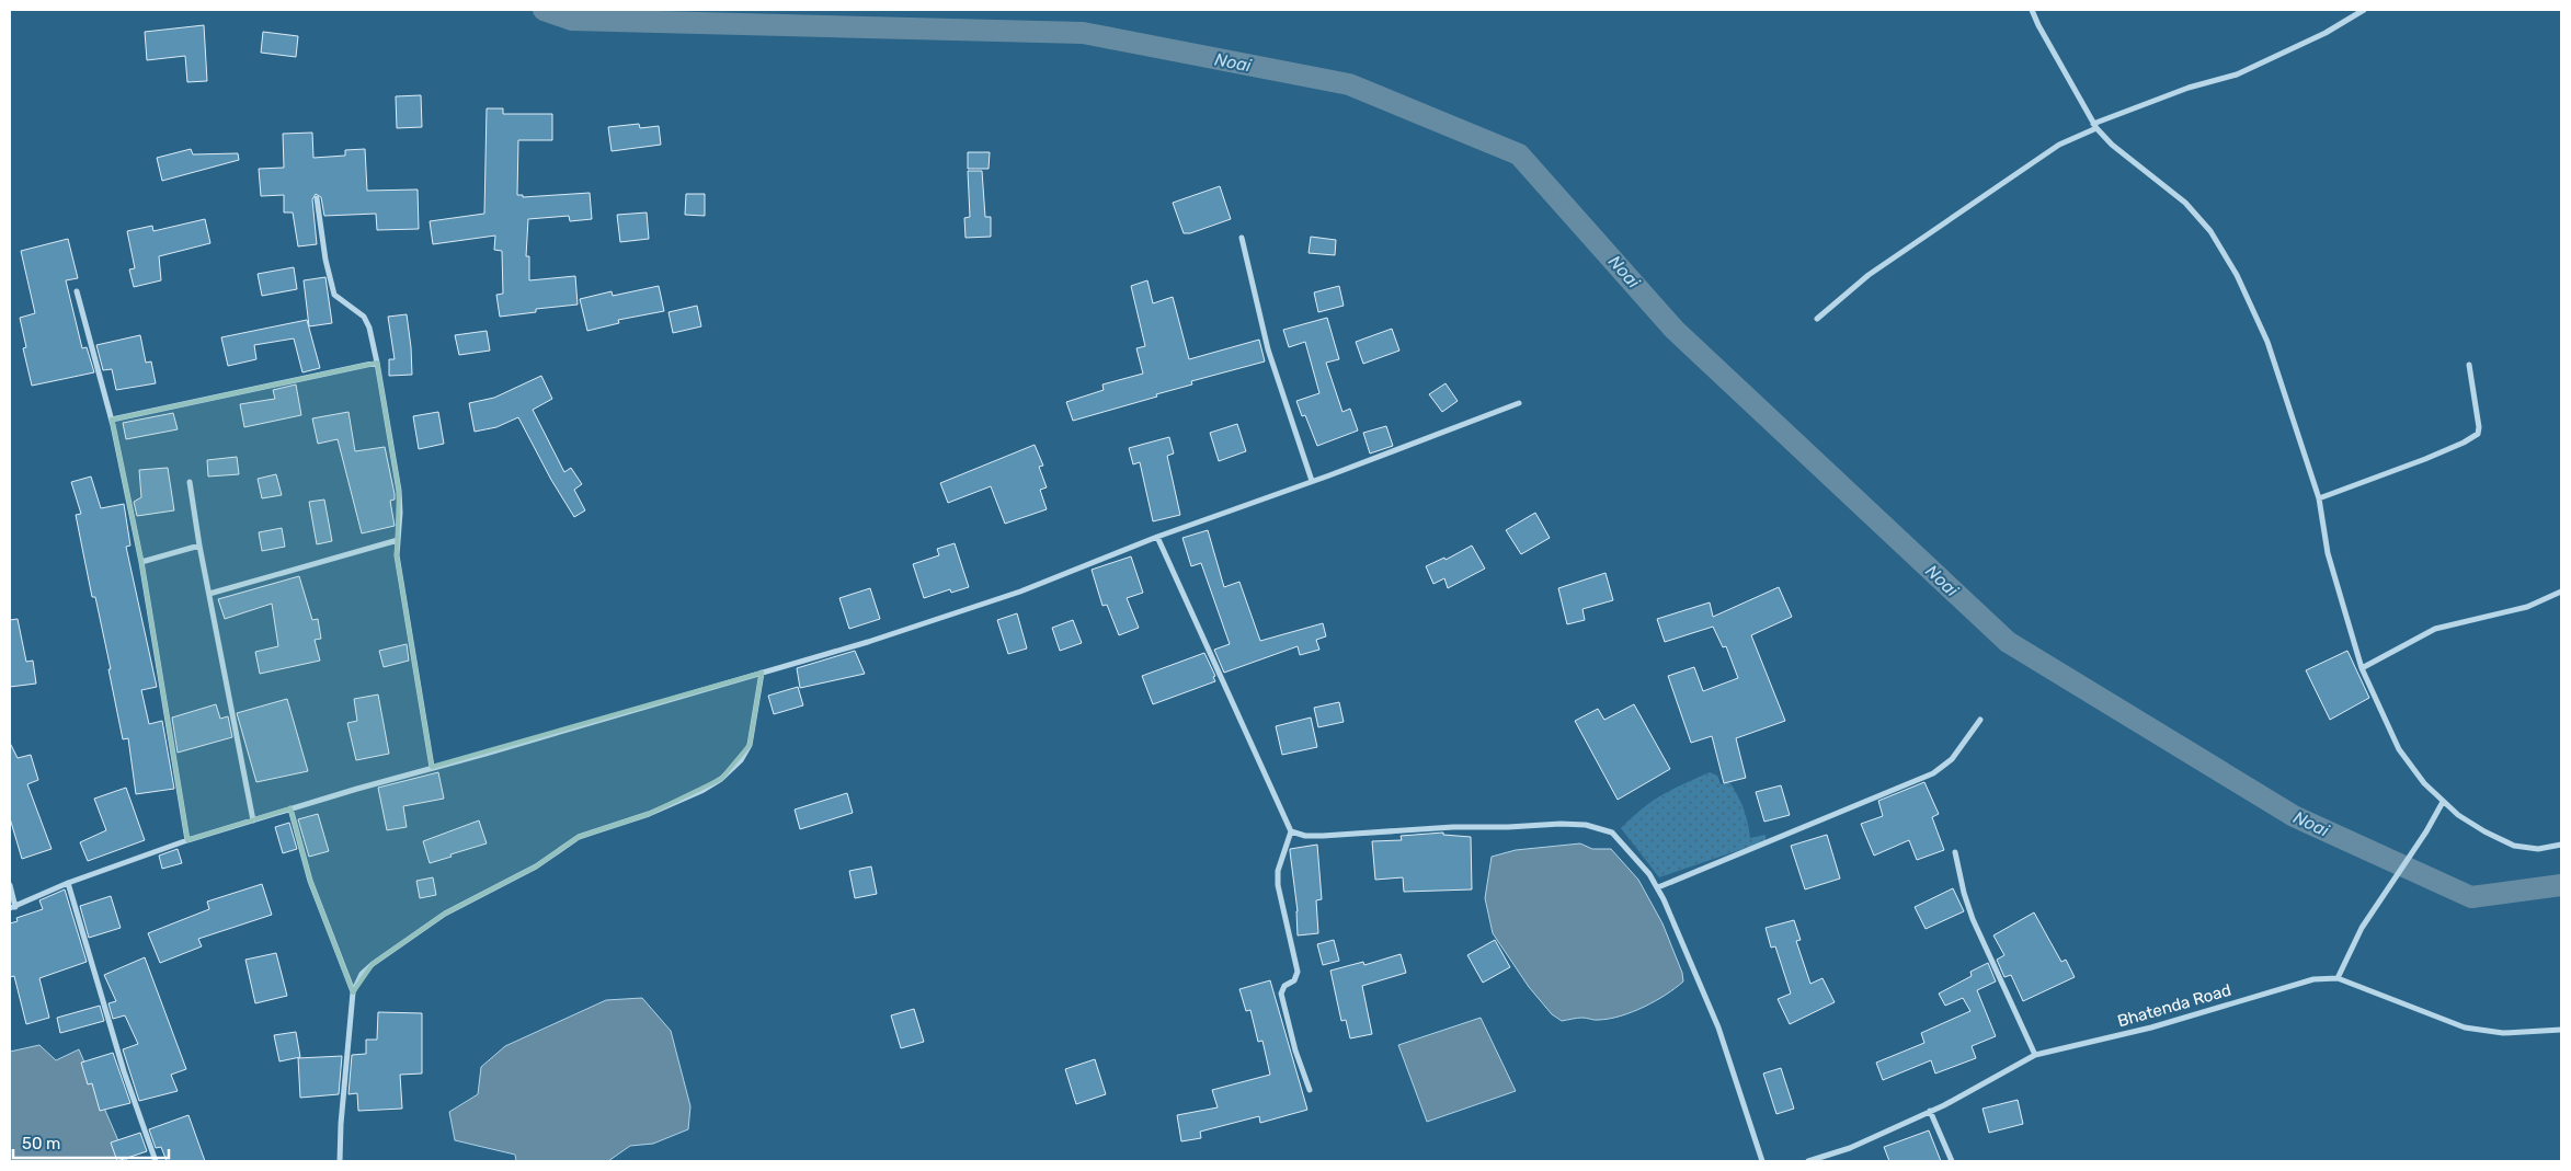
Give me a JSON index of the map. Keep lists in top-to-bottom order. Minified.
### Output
{"streets":{"street":["Bhatenda Road"]},"water":["Noai"],"scale_bar":"50 m"}
